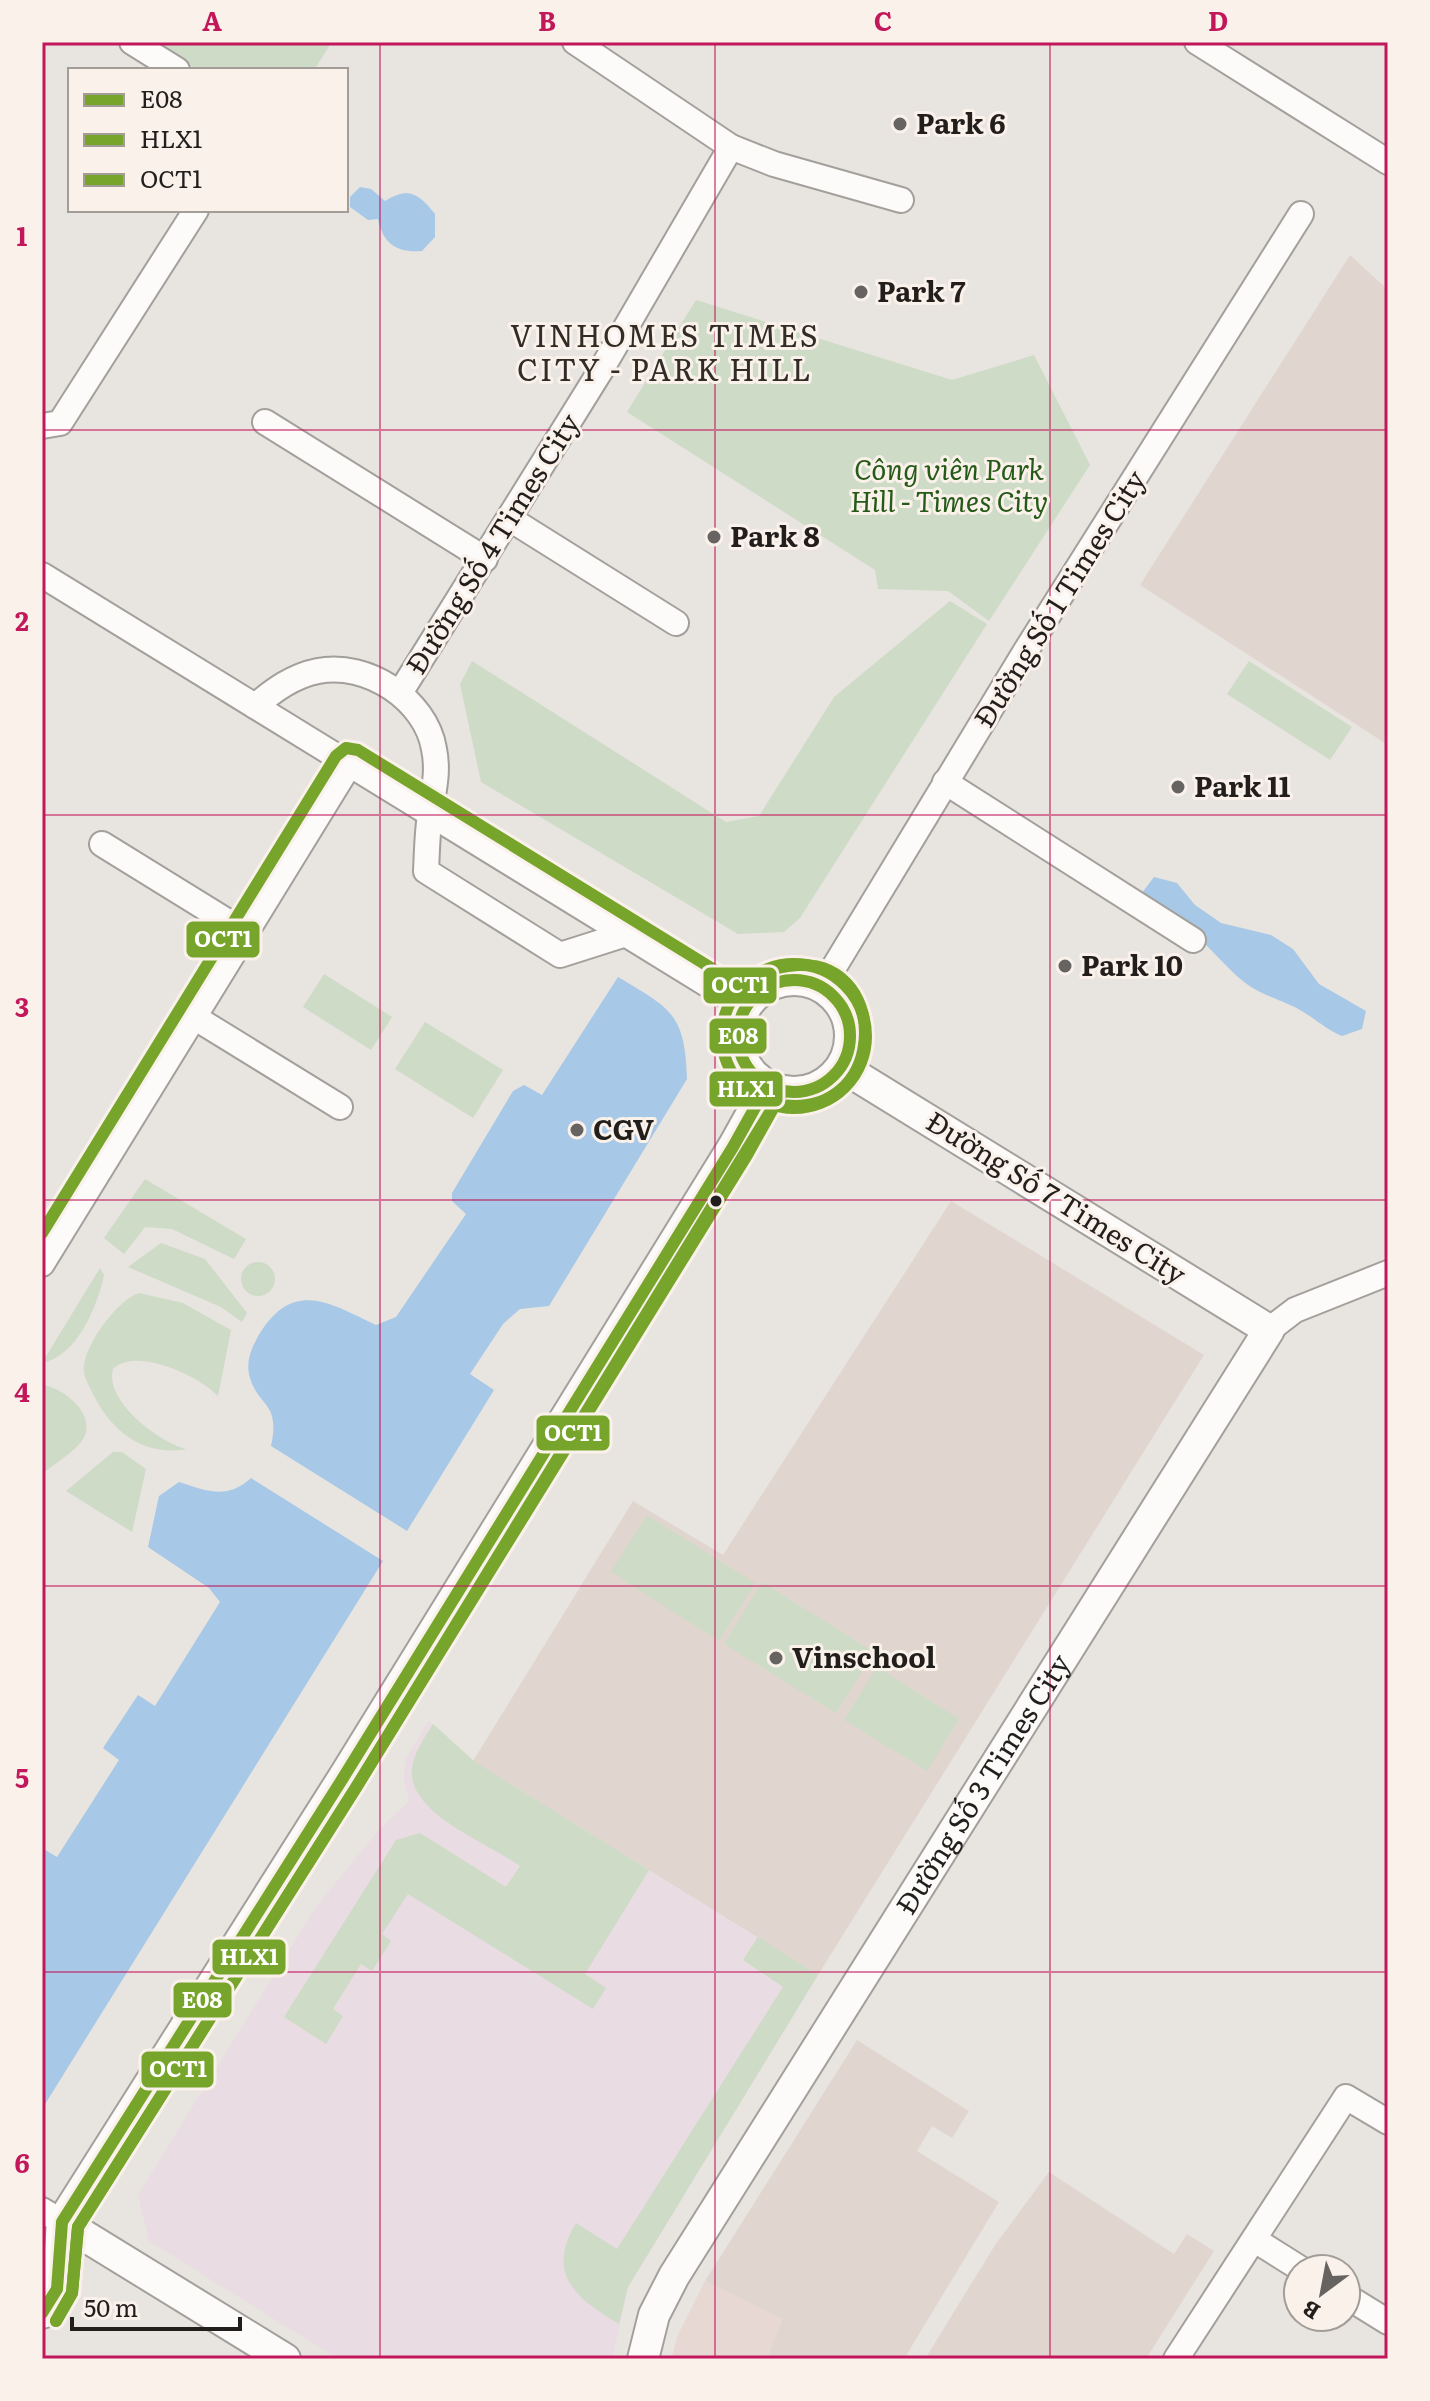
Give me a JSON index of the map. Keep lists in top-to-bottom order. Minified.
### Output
{"streets":{"street":["Đường Số 4 Times City","Đường Số 1 Times City","Đường Số 7 Times City","Đường Số 3 Times City"]},"crossings":[["Đường Số 1 Times City","Đường Số 7 Times City"],["Đường Số 7 Times City","Đường Số 3 Times City"]],"districts":["VINHOMES TIMES CITY - PARK HILL"],"parks":["Công viên Park Hill - Times City"],"places":["Park 6","Park 7","Park 8","Park 11","Park 10","CGV","Vinschool"],"lines":["transit line OCT1","transit line HLX1","transit line E08"],"legend":["E08","HLX1","OCT1"],"scale_bar":"50 m","north":"bottom left","grid":{"columns":["A","B","C","D"],"rows":["1","2","3","4","5","6"]}}
